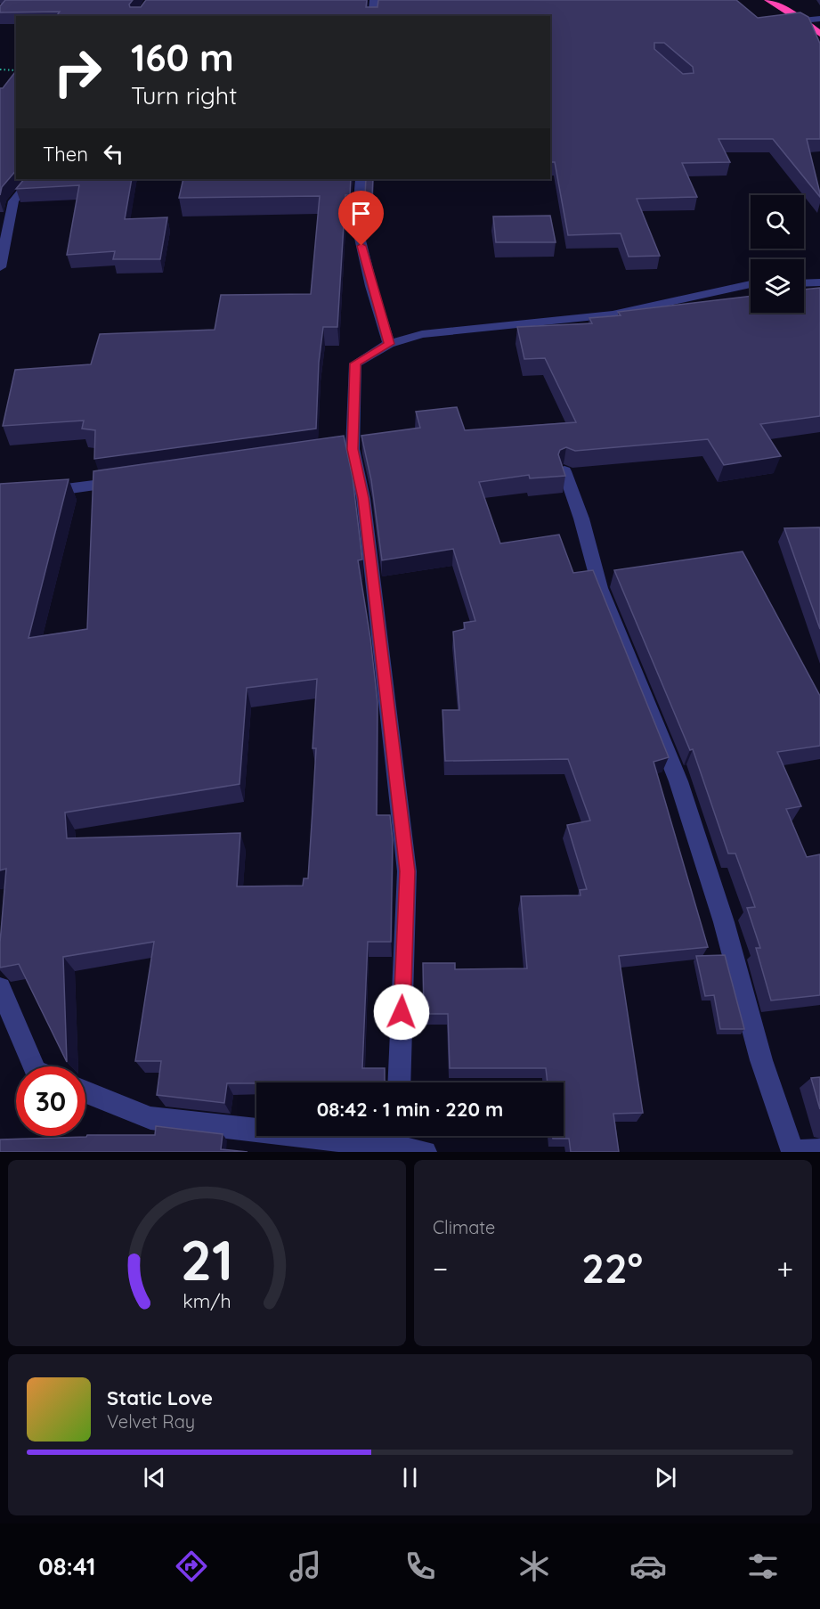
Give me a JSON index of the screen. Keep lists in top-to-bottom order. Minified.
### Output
{"page":{"turn":["160 m","Turn right"],"then":"Then","limit":"30","trip":"08:42 · 1 min · 220 m","tile":"Climate","heat":["−","22°","+"],"song":["Static Love","Velvet Ray"],"tabs":"08:41","gauge":["21","km/h"]}}
